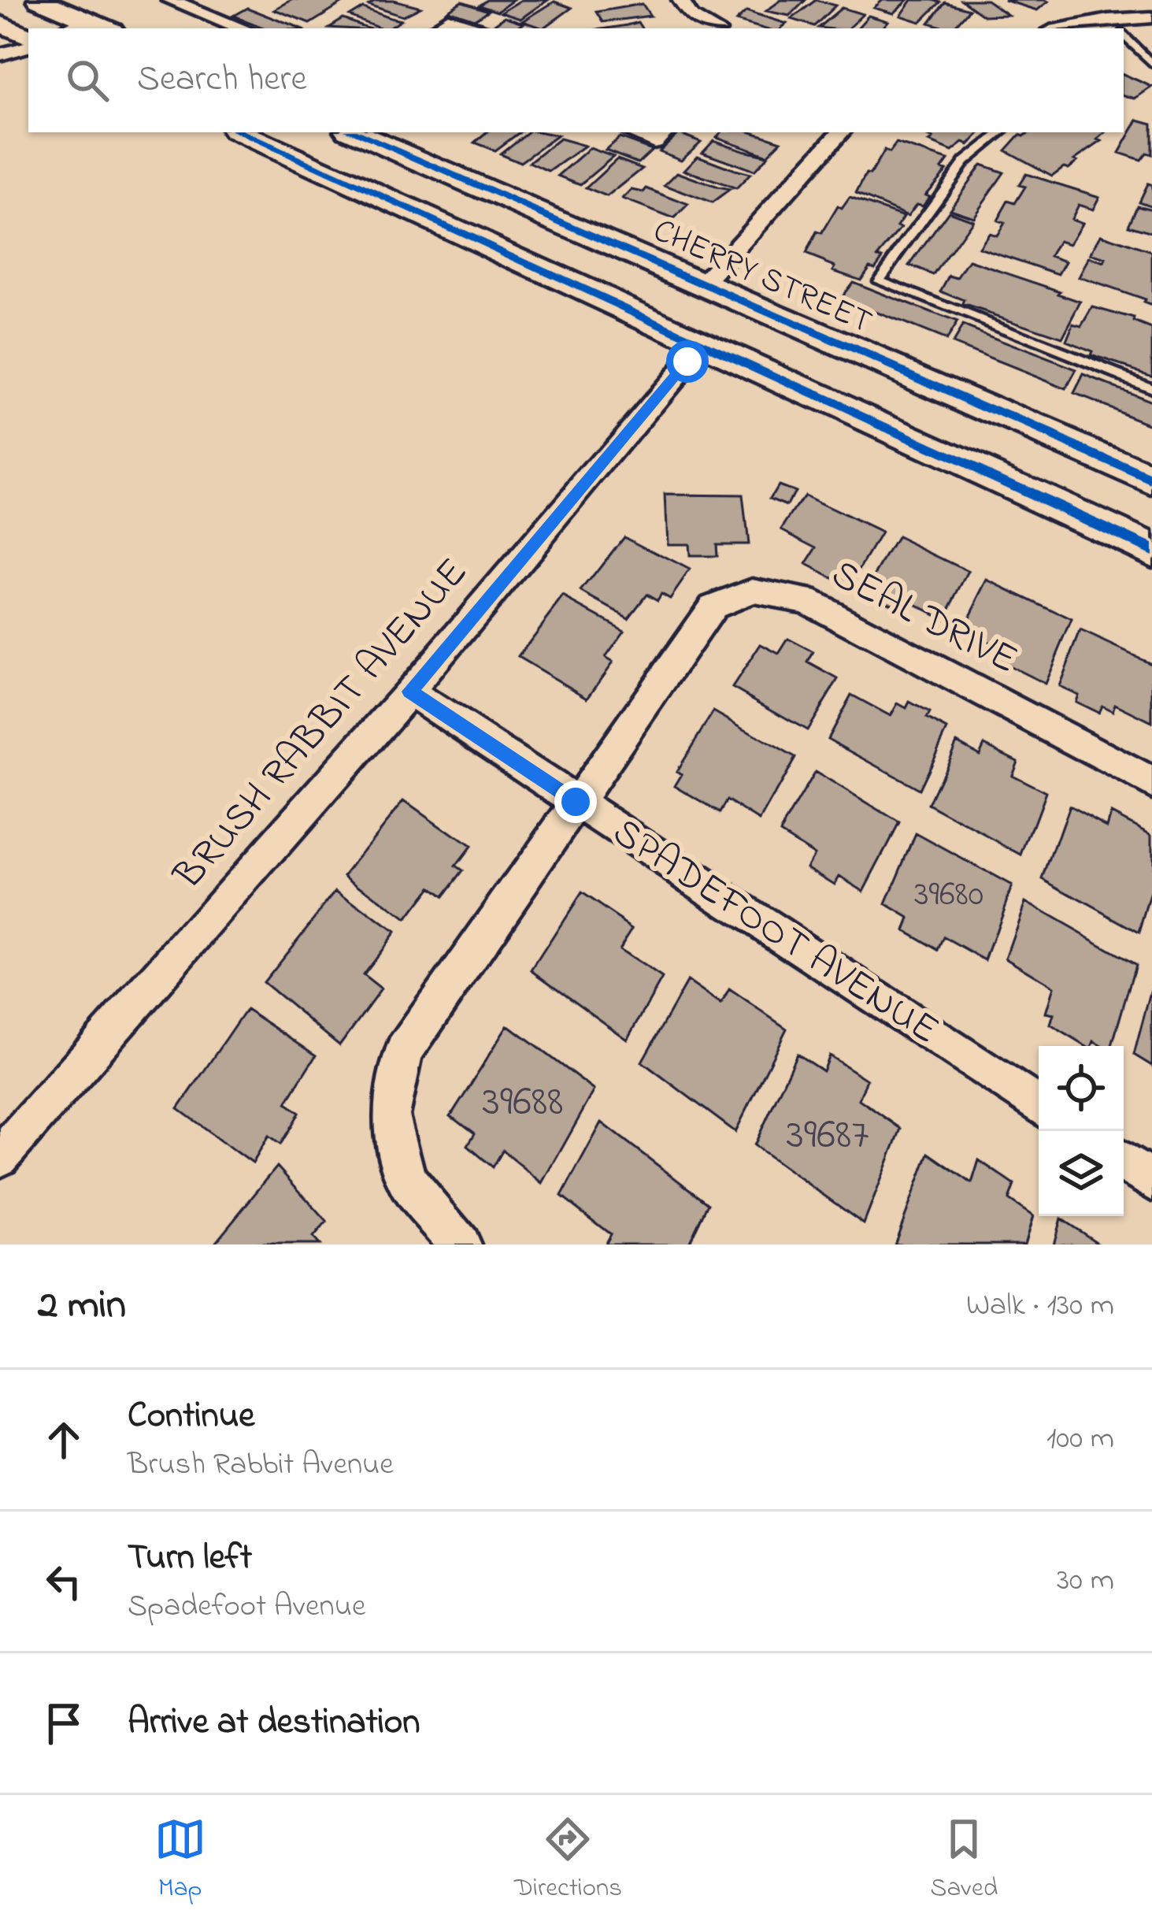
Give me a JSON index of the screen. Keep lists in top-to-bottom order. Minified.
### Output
{"streets":{"main road":["CHERRY STREET"],"street":["SEAL DRIVE","BRUSH RABBIT AVENUE","SPADEFOOT AVENUE"]},"crossings":[["SEAL DRIVE","SPADEFOOT AVENUE"],["BRUSH RABBIT AVENUE","SPADEFOOT AVENUE"]],"house_numbers":["39680","39688","39687"],"page":{"search":"Search here","heading":["2 min","Walk · 130 m"],"list":[["Continue","Brush Rabbit Avenue","100 m"],["Turn left","Spadefoot Avenue","30 m"],"Arrive at destination"],"nav":["Map","Directions","Saved"]}}
